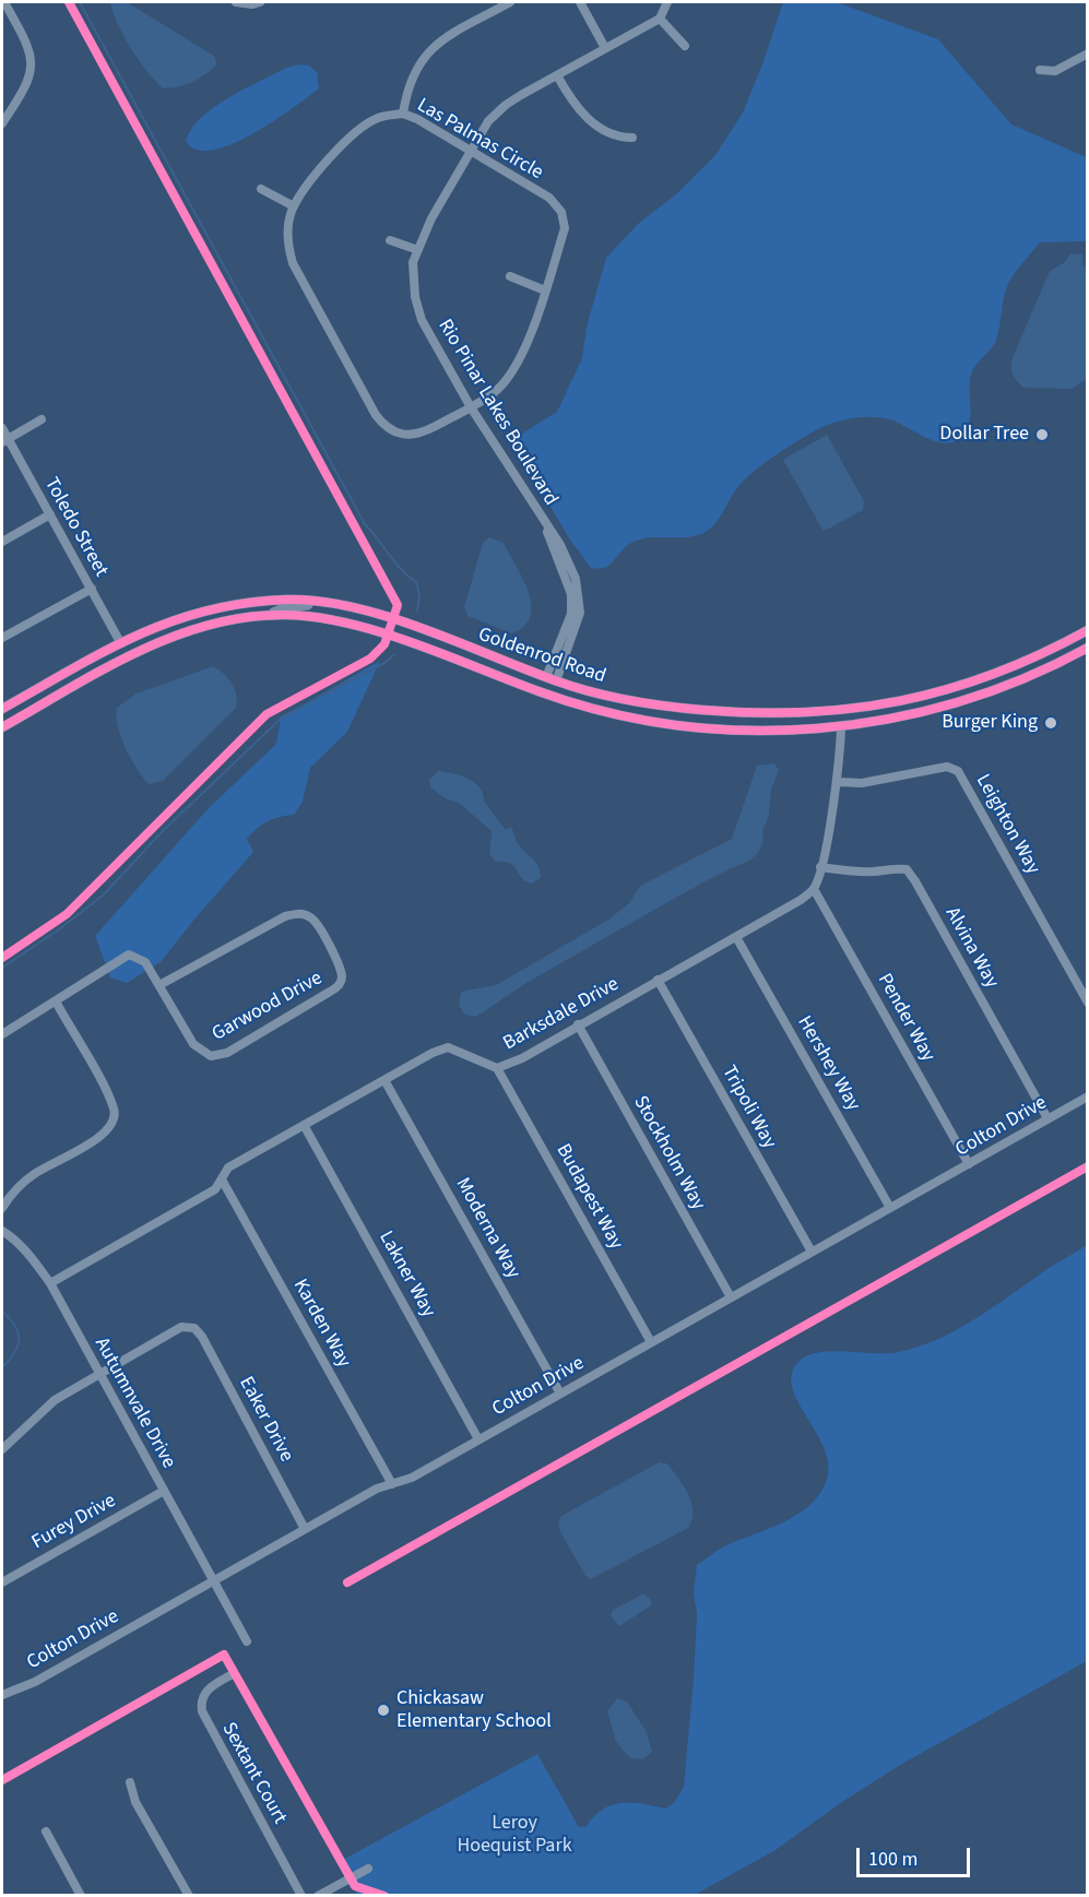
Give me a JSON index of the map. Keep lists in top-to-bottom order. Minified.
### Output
{"streets":{"main road":["Goldenrod Road"],"street":["Las Palmas Circle","Rio Pinar Lakes Boulevard","Toledo Street","Leighton Way","Alvina Way","Garwood Drive","Barksdale Drive","Pender Way","Hershey Way","Tripoli Way","Colton Drive","Stockholm Way","Budapest Way","Moderna Way","Lakner Way","Karden Way","Autumnvale Drive","Eaker Drive","Furey Drive","Sextant Court"]},"crossings":[["Las Palmas Circle","Rio Pinar Lakes Boulevard"],["Rio Pinar Lakes Boulevard","Goldenrod Road"],["Toledo Street","Goldenrod Road"],["Alvina Way","Colton Drive"],["Barksdale Drive","Pender Way"],["Barksdale Drive","Hershey Way"],["Barksdale Drive","Tripoli Way"],["Barksdale Drive","Stockholm Way"],["Barksdale Drive","Budapest Way"],["Barksdale Drive","Moderna Way"],["Barksdale Drive","Lakner Way"],["Barksdale Drive","Karden Way"],["Barksdale Drive","Autumnvale Drive"],["Pender Way","Colton Drive"],["Hershey Way","Colton Drive"],["Tripoli Way","Colton Drive"],["Colton Drive","Stockholm Way"],["Colton Drive","Budapest Way"],["Colton Drive","Moderna Way"],["Colton Drive","Lakner Way"],["Colton Drive","Karden Way"],["Colton Drive","Autumnvale Drive"],["Colton Drive","Eaker Drive"],["Autumnvale Drive","Eaker Drive"],["Autumnvale Drive","Furey Drive"]],"parks":["Leroy Hoequist Park"],"places":["Dollar Tree","Burger King","Chickasaw Elementary School"],"scale_bar":"100 m"}
